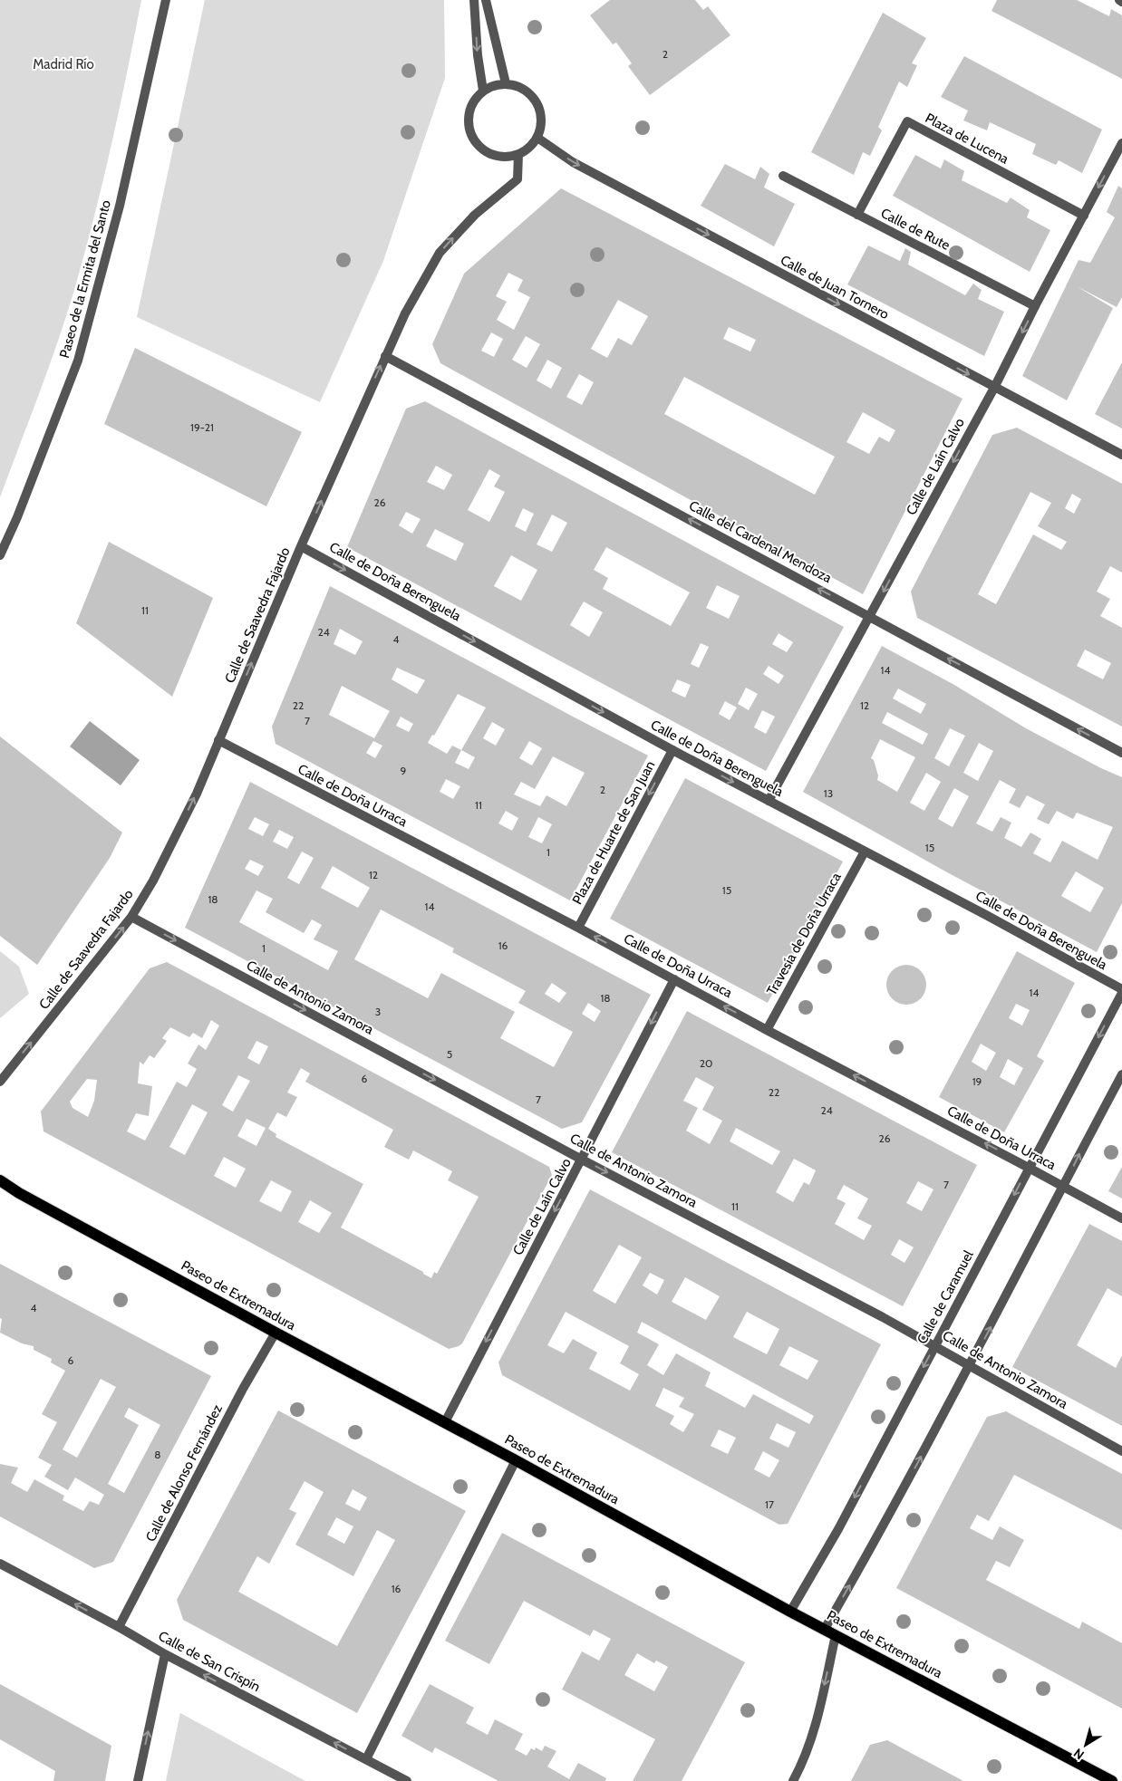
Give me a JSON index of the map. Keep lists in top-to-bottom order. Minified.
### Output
{"streets":{"main road":["Paseo de Extremadura"],"street":["Plaza de Lucena","Calle de Rute","Paseo de la Ermita del Santo","Calle de Juan Tornero","Calle de Laín Calvo","Calle del Cardenal Mendoza","Calle de Doña Berenguela","Calle de Saavedra Fajardo","Calle de Doña Urraca","Plaza de Huarte de San Juan","Travesía de Doña Urraca","Calle de Antonio Zamora","Calle de Caramuel","Calle de Alonso Fernández","Calle de San Crispín"]},"crossings":[["Plaza de Lucena","Calle de Rute"],["Plaza de Lucena","Calle de Laín Calvo"],["Calle de Rute","Calle de Laín Calvo"],["Calle de Juan Tornero","Calle de Laín Calvo"],["Calle de Juan Tornero","Calle de Saavedra Fajardo"],["Calle de Laín Calvo","Calle del Cardenal Mendoza"],["Calle de Laín Calvo","Calle de Doña Berenguela"],["Calle de Laín Calvo","Calle de Doña Urraca"],["Calle de Laín Calvo","Calle de Antonio Zamora"],["Calle de Laín Calvo","Paseo de Extremadura"],["Calle del Cardenal Mendoza","Calle de Saavedra Fajardo"],["Calle de Doña Berenguela","Calle de Saavedra Fajardo"],["Calle de Doña Berenguela","Plaza de Huarte de San Juan"],["Calle de Doña Berenguela","Travesía de Doña Urraca"],["Calle de Saavedra Fajardo","Calle de Doña Urraca"],["Calle de Saavedra Fajardo","Calle de Antonio Zamora"],["Calle de Doña Urraca","Plaza de Huarte de San Juan"],["Calle de Doña Urraca","Travesía de Doña Urraca"],["Calle de Doña Urraca","Calle de Caramuel"],["Calle de Antonio Zamora","Calle de Caramuel"],["Paseo de Extremadura","Calle de Caramuel"],["Paseo de Extremadura","Calle de Alonso Fernández"],["Calle de Alonso Fernández","Calle de San Crispín"]],"one_way":["Calle de Juan Tornero","Calle de Laín Calvo","Calle del Cardenal Mendoza","Calle de Doña Berenguela","Calle de Saavedra Fajardo","Calle de Doña Urraca","Plaza de Huarte de San Juan","Calle de Antonio Zamora","Calle de San Crispín"],"parks":["Madrid Río"],"house_numbers":["2","19-21","26","11","24","4","14","22","12","7","9","2","13","11","15","1","12","15","18","14","16","1","14","18","3","5","20","6","19","22","7","24","26","7","11","4","6","8","17","16"],"north":"bottom left"}
